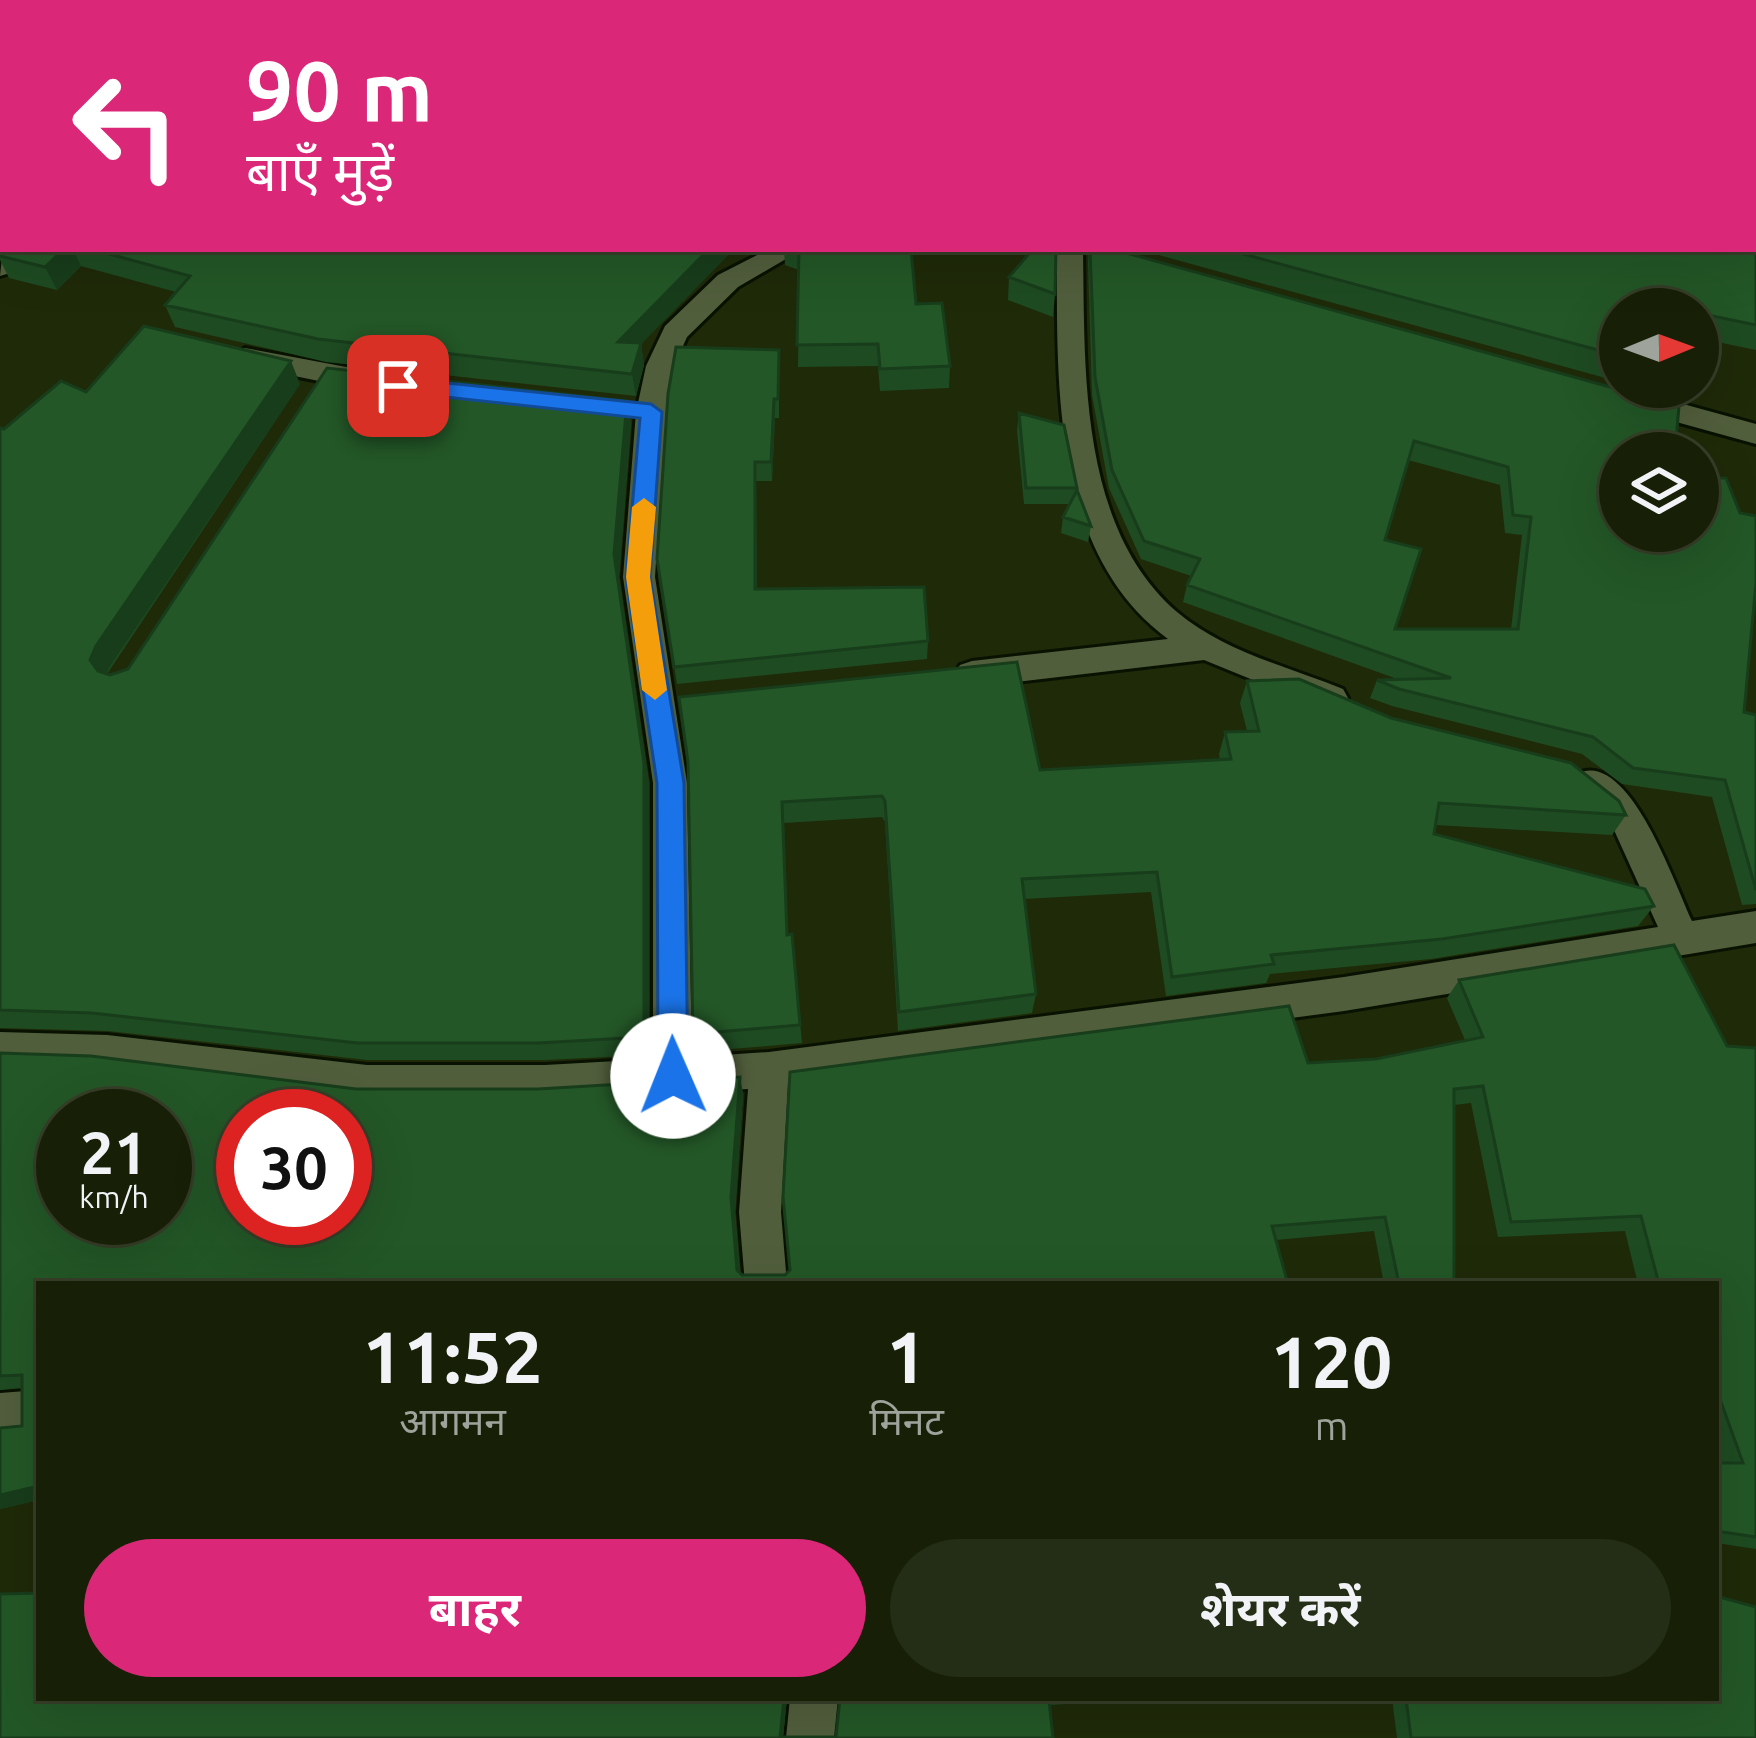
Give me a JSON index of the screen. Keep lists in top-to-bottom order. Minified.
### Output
{"north":"right","page":{"turn":["90 m","बाएँ मुड़ें"],"speed":"21 km/h","limit":"30","eta":["11:52","आगमन","1","मिनट","120","m"],"buttons":["बाहर","शेयर करें"]}}
